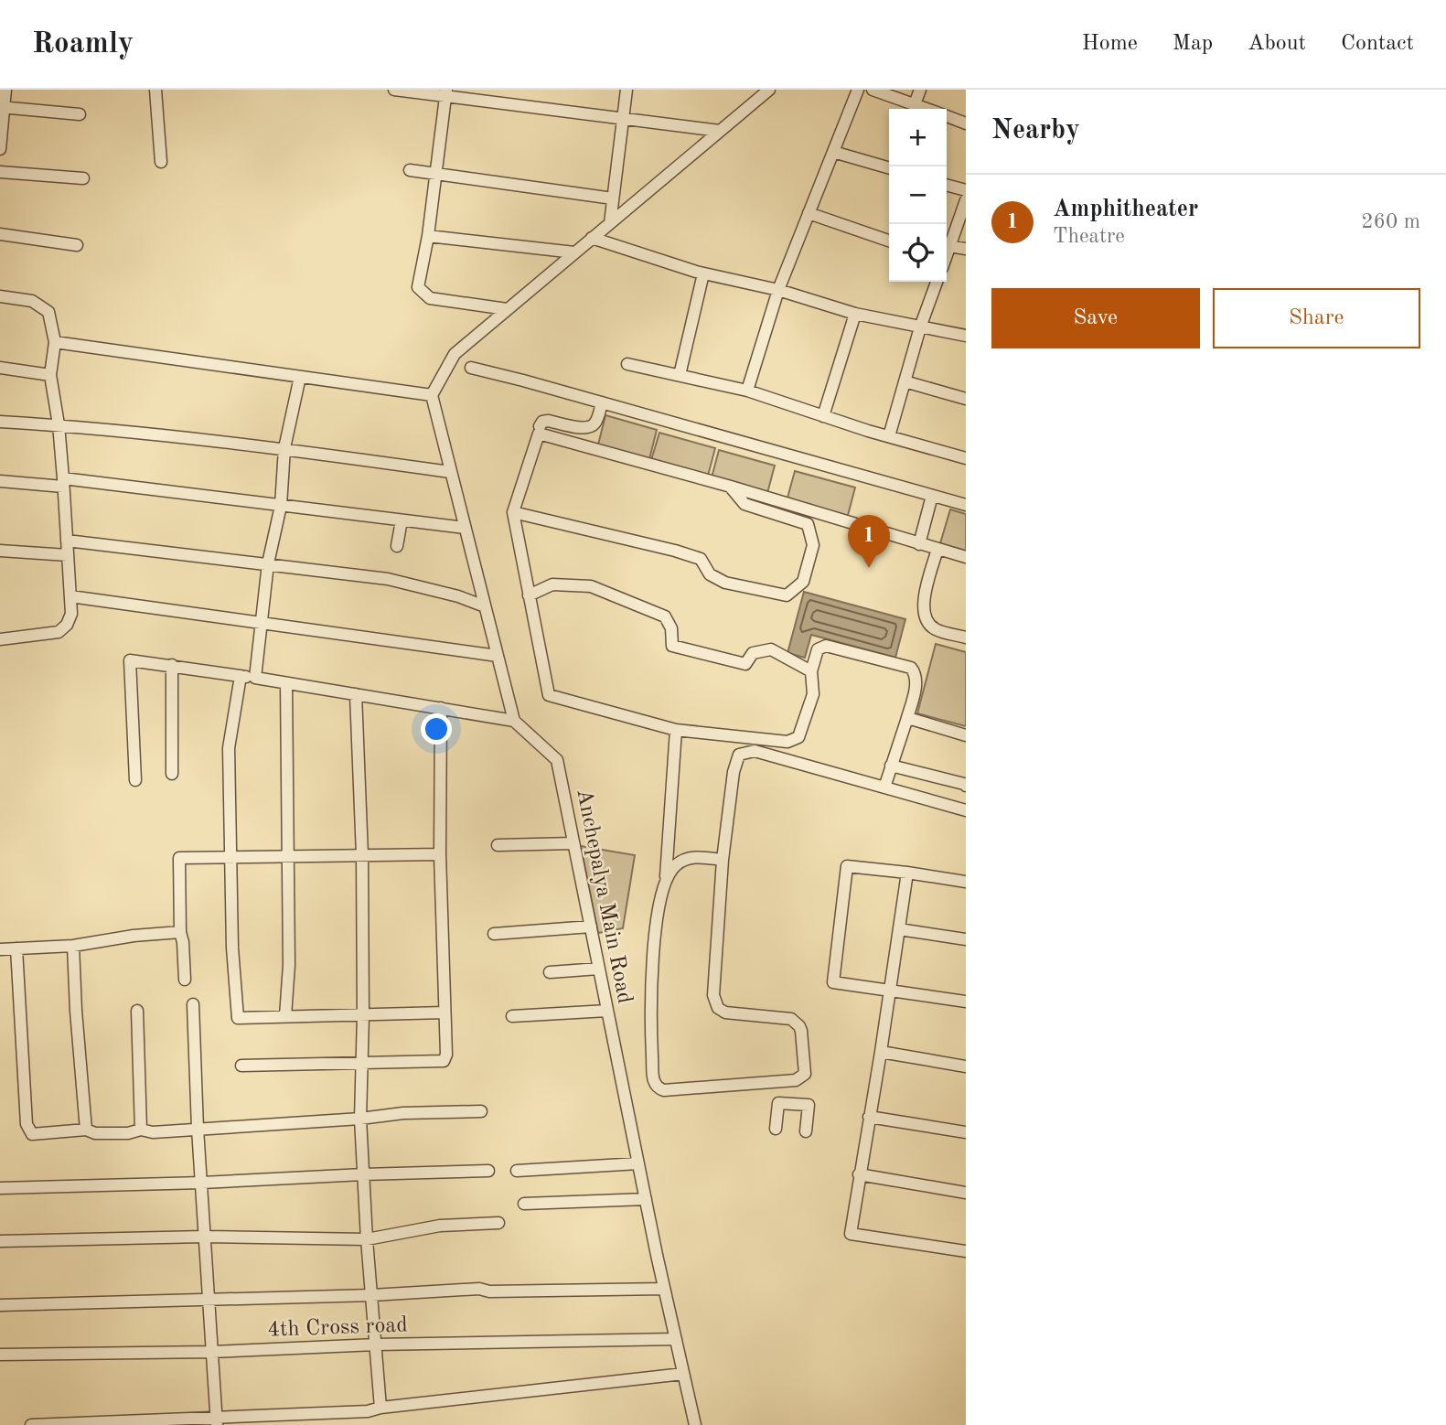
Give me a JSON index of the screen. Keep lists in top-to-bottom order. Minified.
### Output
{"streets":{"street":["Anchepalya Main Road","4th Cross road"]},"crossings":[["Anchepalya Main Road","4th Cross road"]],"page":{"header":"Roamly","nav":["Home","Map","About","Contact"],"heading":"Nearby","map_buttons":["+","−"],"list":[{"mark":"1","name":"Amphitheater","note":"Theatre","value":"260 m"}],"buttons":["Save","Share"],"pins":"1"}}
